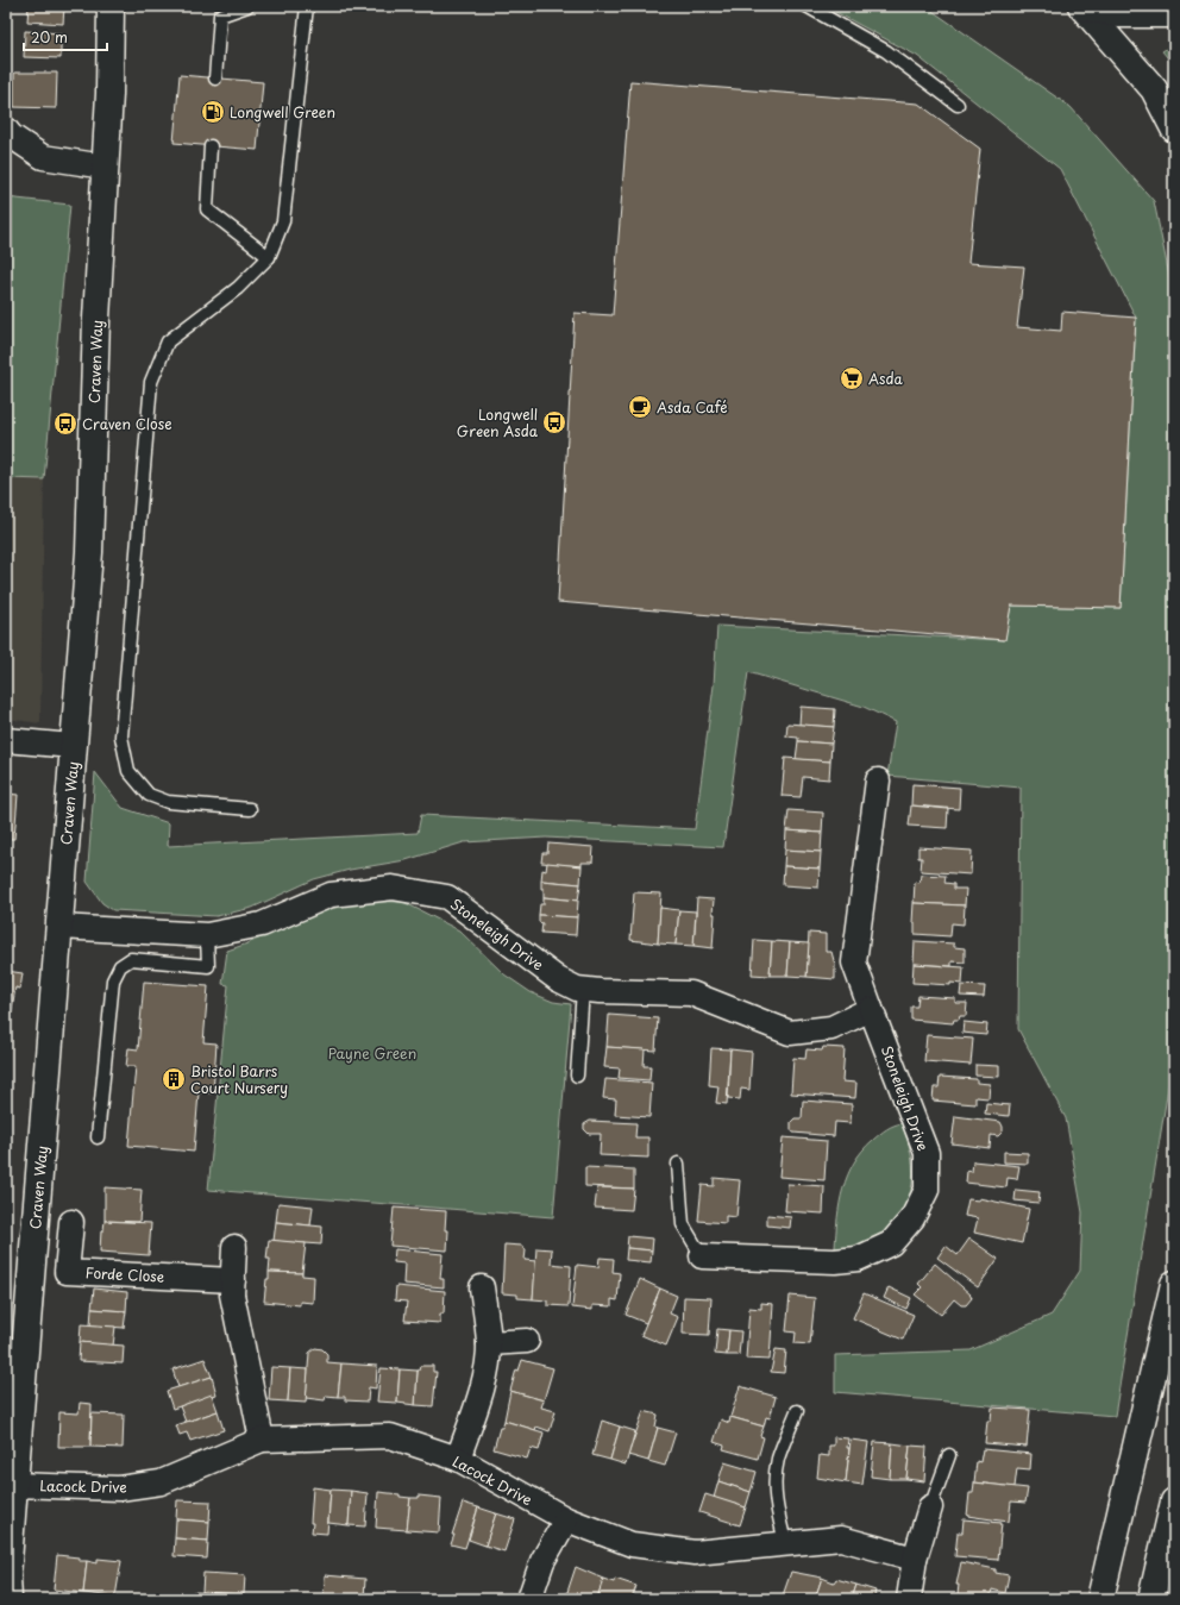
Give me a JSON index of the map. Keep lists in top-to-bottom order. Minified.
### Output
{"streets":{"main road":["Craven Way"],"street":["Stoneleigh Drive","Forde Close","Lacock Drive"]},"crossings":[["Craven Way","Stoneleigh Drive"],["Craven Way","Lacock Drive"]],"parks":["Payne Green"],"places":{"fuel station":["Longwell Green"],"supermarket":["Asda"],"cafe":["Asda Café"],"bus stop":["Longwell Green Asda","Craven Close"],"building":["Bristol Barrs Court Nursery"]},"scale_bar":"20 m"}
